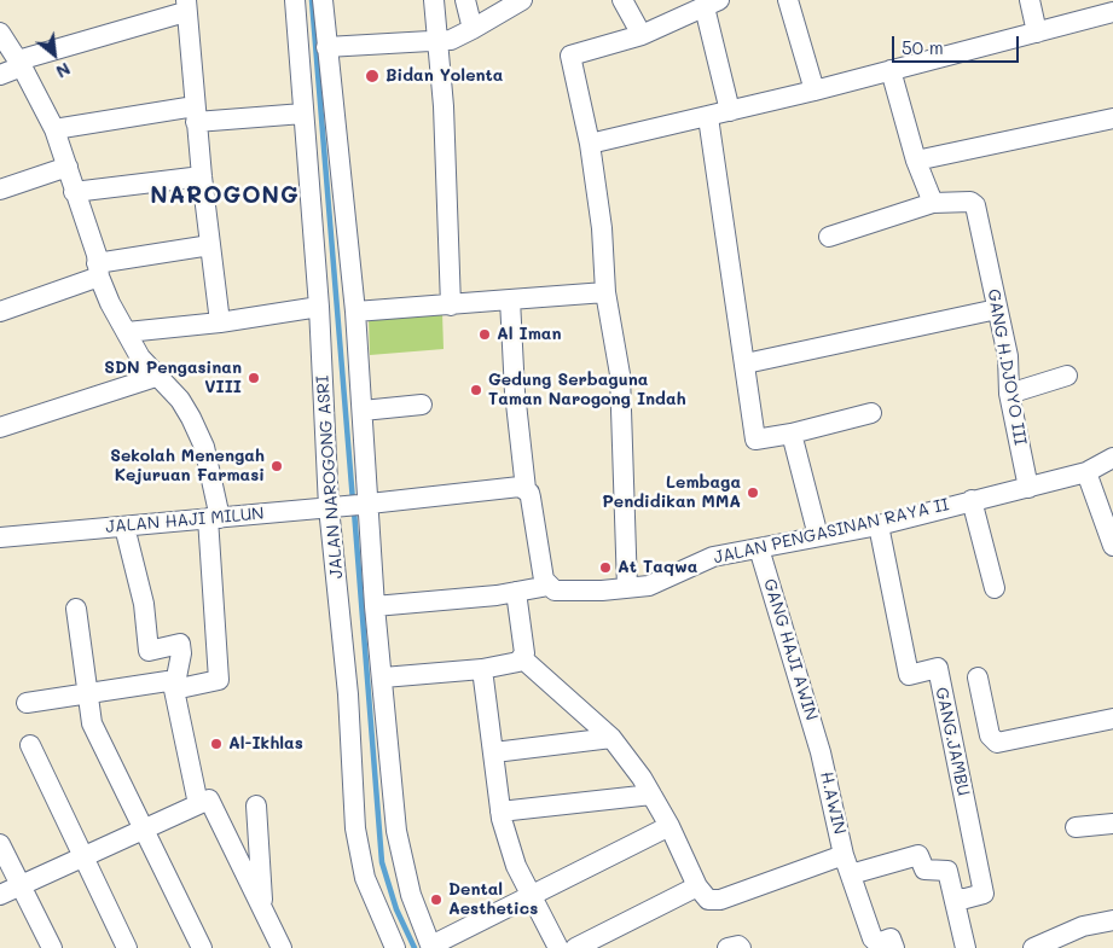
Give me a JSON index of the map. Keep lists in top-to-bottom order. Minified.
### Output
{"streets":{"street":["GANG H.DJOYO III","JALAN NAROGONG ASRI","JALAN HAJI MILUN","JALAN PENGASINAN RAYA II","GANG HAJI AWIN","GANG.JAMBU","H.AWIN"]},"crossings":[["GANG H.DJOYO III","JALAN PENGASINAN RAYA II"],["JALAN NAROGONG ASRI","JALAN HAJI MILUN"],["JALAN NAROGONG ASRI","JALAN PENGASINAN RAYA II"],["JALAN PENGASINAN RAYA II","GANG HAJI AWIN"],["JALAN PENGASINAN RAYA II","GANG.JAMBU"],["GANG HAJI AWIN","H.AWIN"]],"districts":["NAROGONG"],"places":["Bidan Yolenta","Al Iman","SDN Pengasinan VIII","Gedung Serbaguna Taman Narogong Indah","Sekolah Menengah Kejuruan Farmasi","Lembaga Pendidikan MMA","At Taqwa","Al-Ikhlas","Dental Aesthetics"],"scale_bar":"50 m","north":"bottom right"}
